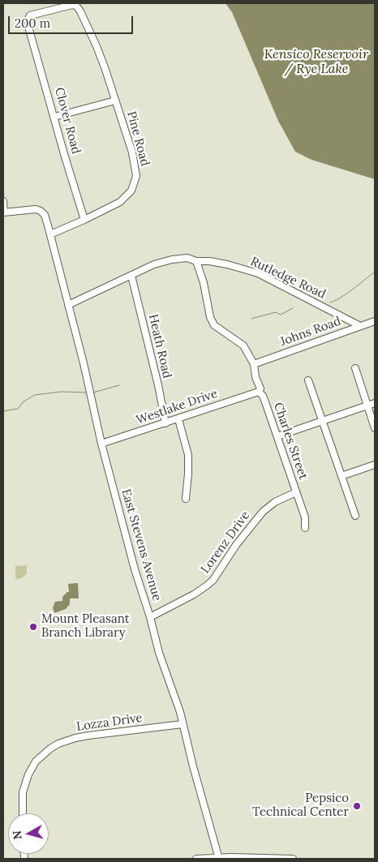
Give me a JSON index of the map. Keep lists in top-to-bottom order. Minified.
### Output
{"streets":{"street":["Clover Road","Pine Road","Rutledge Road","Johns Road","Heath Road","Westlake Drive","Charles Street","Lorenz Drive","East Stevens Avenue","Lozza Drive"]},"crossings":[["Clover Road","Pine Road"],["Pine Road","East Stevens Avenue"],["Rutledge Road","Johns Road"],["Rutledge Road","Heath Road"],["Rutledge Road","Charles Street"],["Rutledge Road","East Stevens Avenue"],["Johns Road","Charles Street"],["Heath Road","Westlake Drive"],["Westlake Drive","Charles Street"],["Westlake Drive","East Stevens Avenue"],["Charles Street","Lorenz Drive"],["Lorenz Drive","East Stevens Avenue"],["East Stevens Avenue","Lozza Drive"]],"water":["Kensico Reservoir / Rye Lake"],"places":["Mount Pleasant Branch Library","Pepsico Technical Center"],"scale_bar":"200 m","north":"left"}
